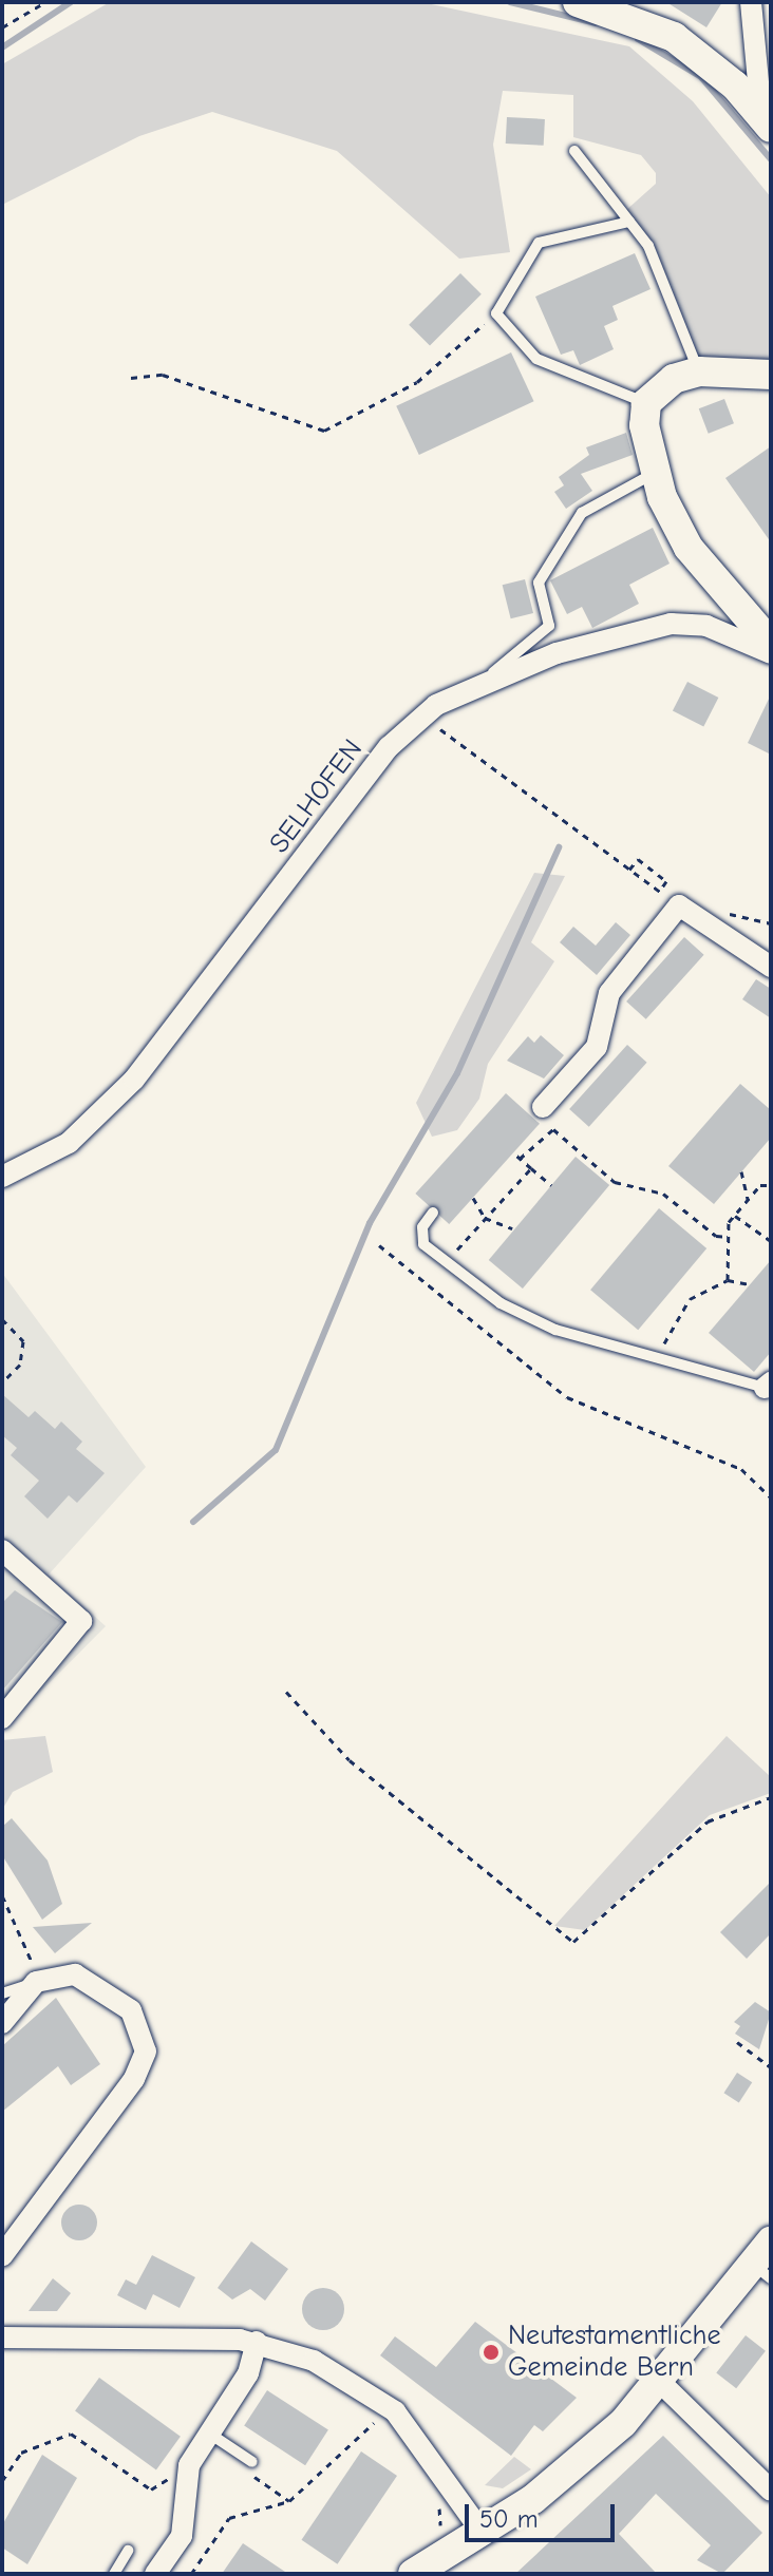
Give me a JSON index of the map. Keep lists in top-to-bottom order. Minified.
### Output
{"streets":{"street":["SELHOFEN"]},"places":["Neutestamentliche Gemeinde Bern"],"scale_bar":"50 m"}
